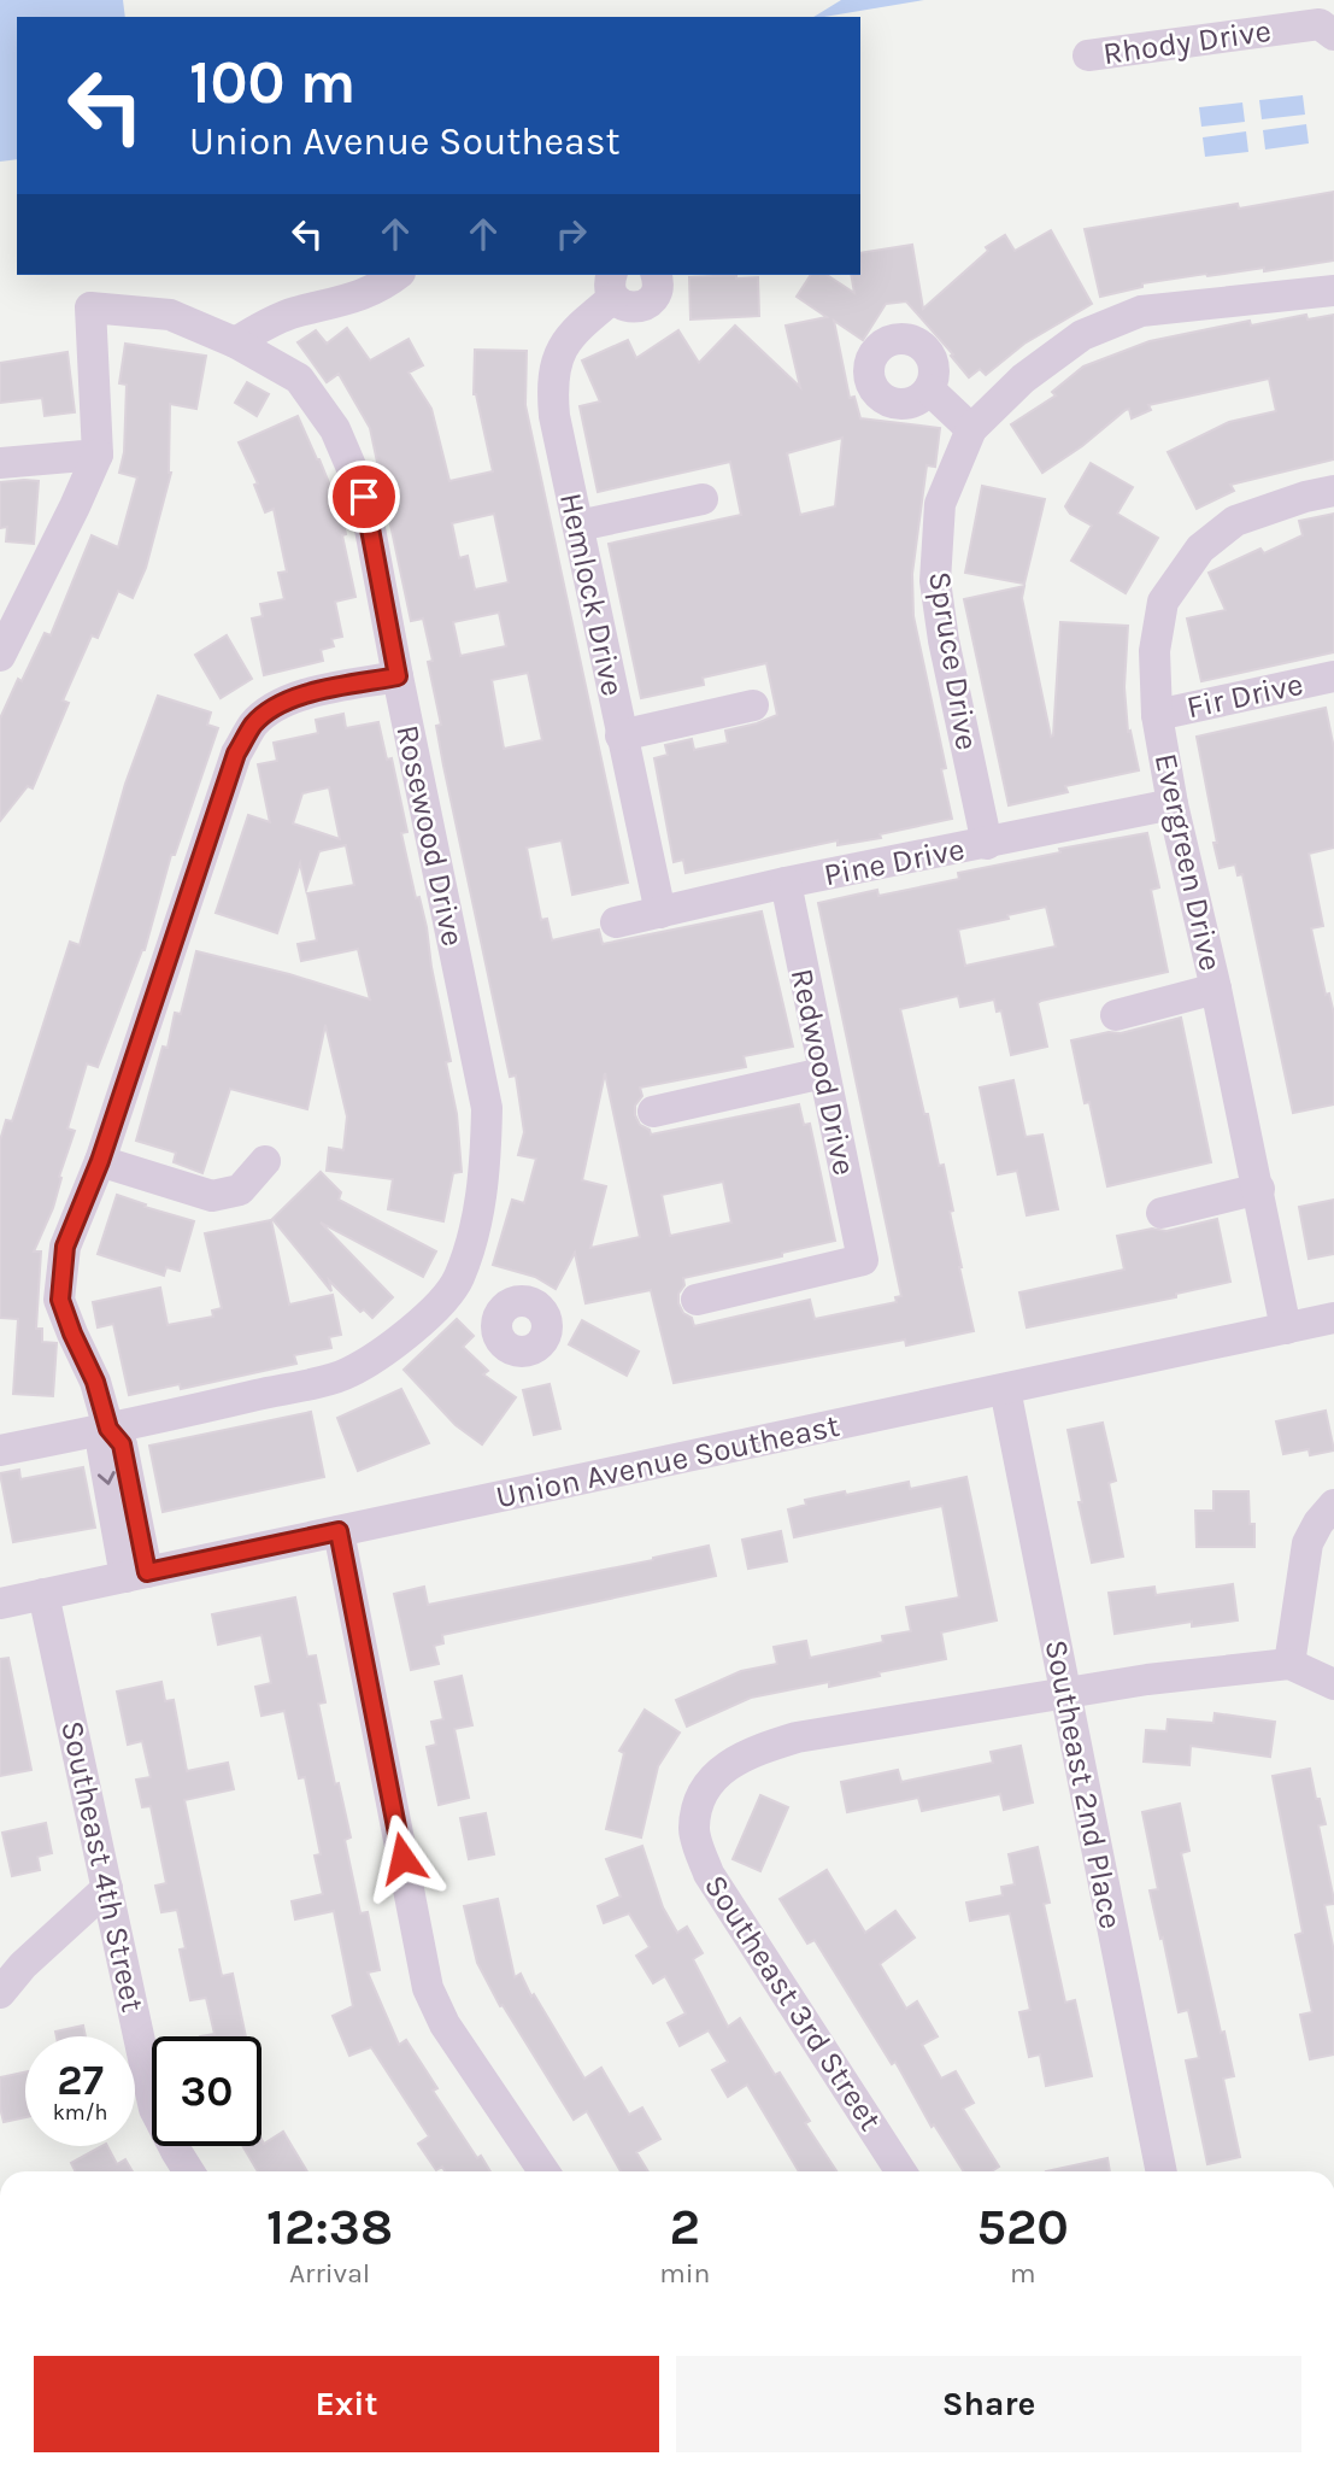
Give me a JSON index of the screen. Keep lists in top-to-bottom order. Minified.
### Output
{"streets":{"street":["Rhody Drive","Hemlock Drive","Spruce Drive","Fir Drive","Rosewood Drive","Pine Drive","Evergreen Drive","Redwood Drive","Union Avenue Southeast","Southeast 2nd Place","Southeast 4th Street","Southeast 3rd Street"]},"crossings":[["Hemlock Drive","Pine Drive"],["Spruce Drive","Pine Drive"],["Fir Drive","Evergreen Drive"],["Pine Drive","Evergreen Drive"],["Pine Drive","Redwood Drive"],["Evergreen Drive","Union Avenue Southeast"],["Union Avenue Southeast","Southeast 2nd Place"],["Union Avenue Southeast","Southeast 4th Street"],["Southeast 2nd Place","Southeast 3rd Street"]],"page":{"turn":["100 m","Union Avenue Southeast"],"speed":"27 km/h","limit":"30","eta":["12:38","Arrival","2","min","520","m"],"buttons":["Exit","Share"]}}
